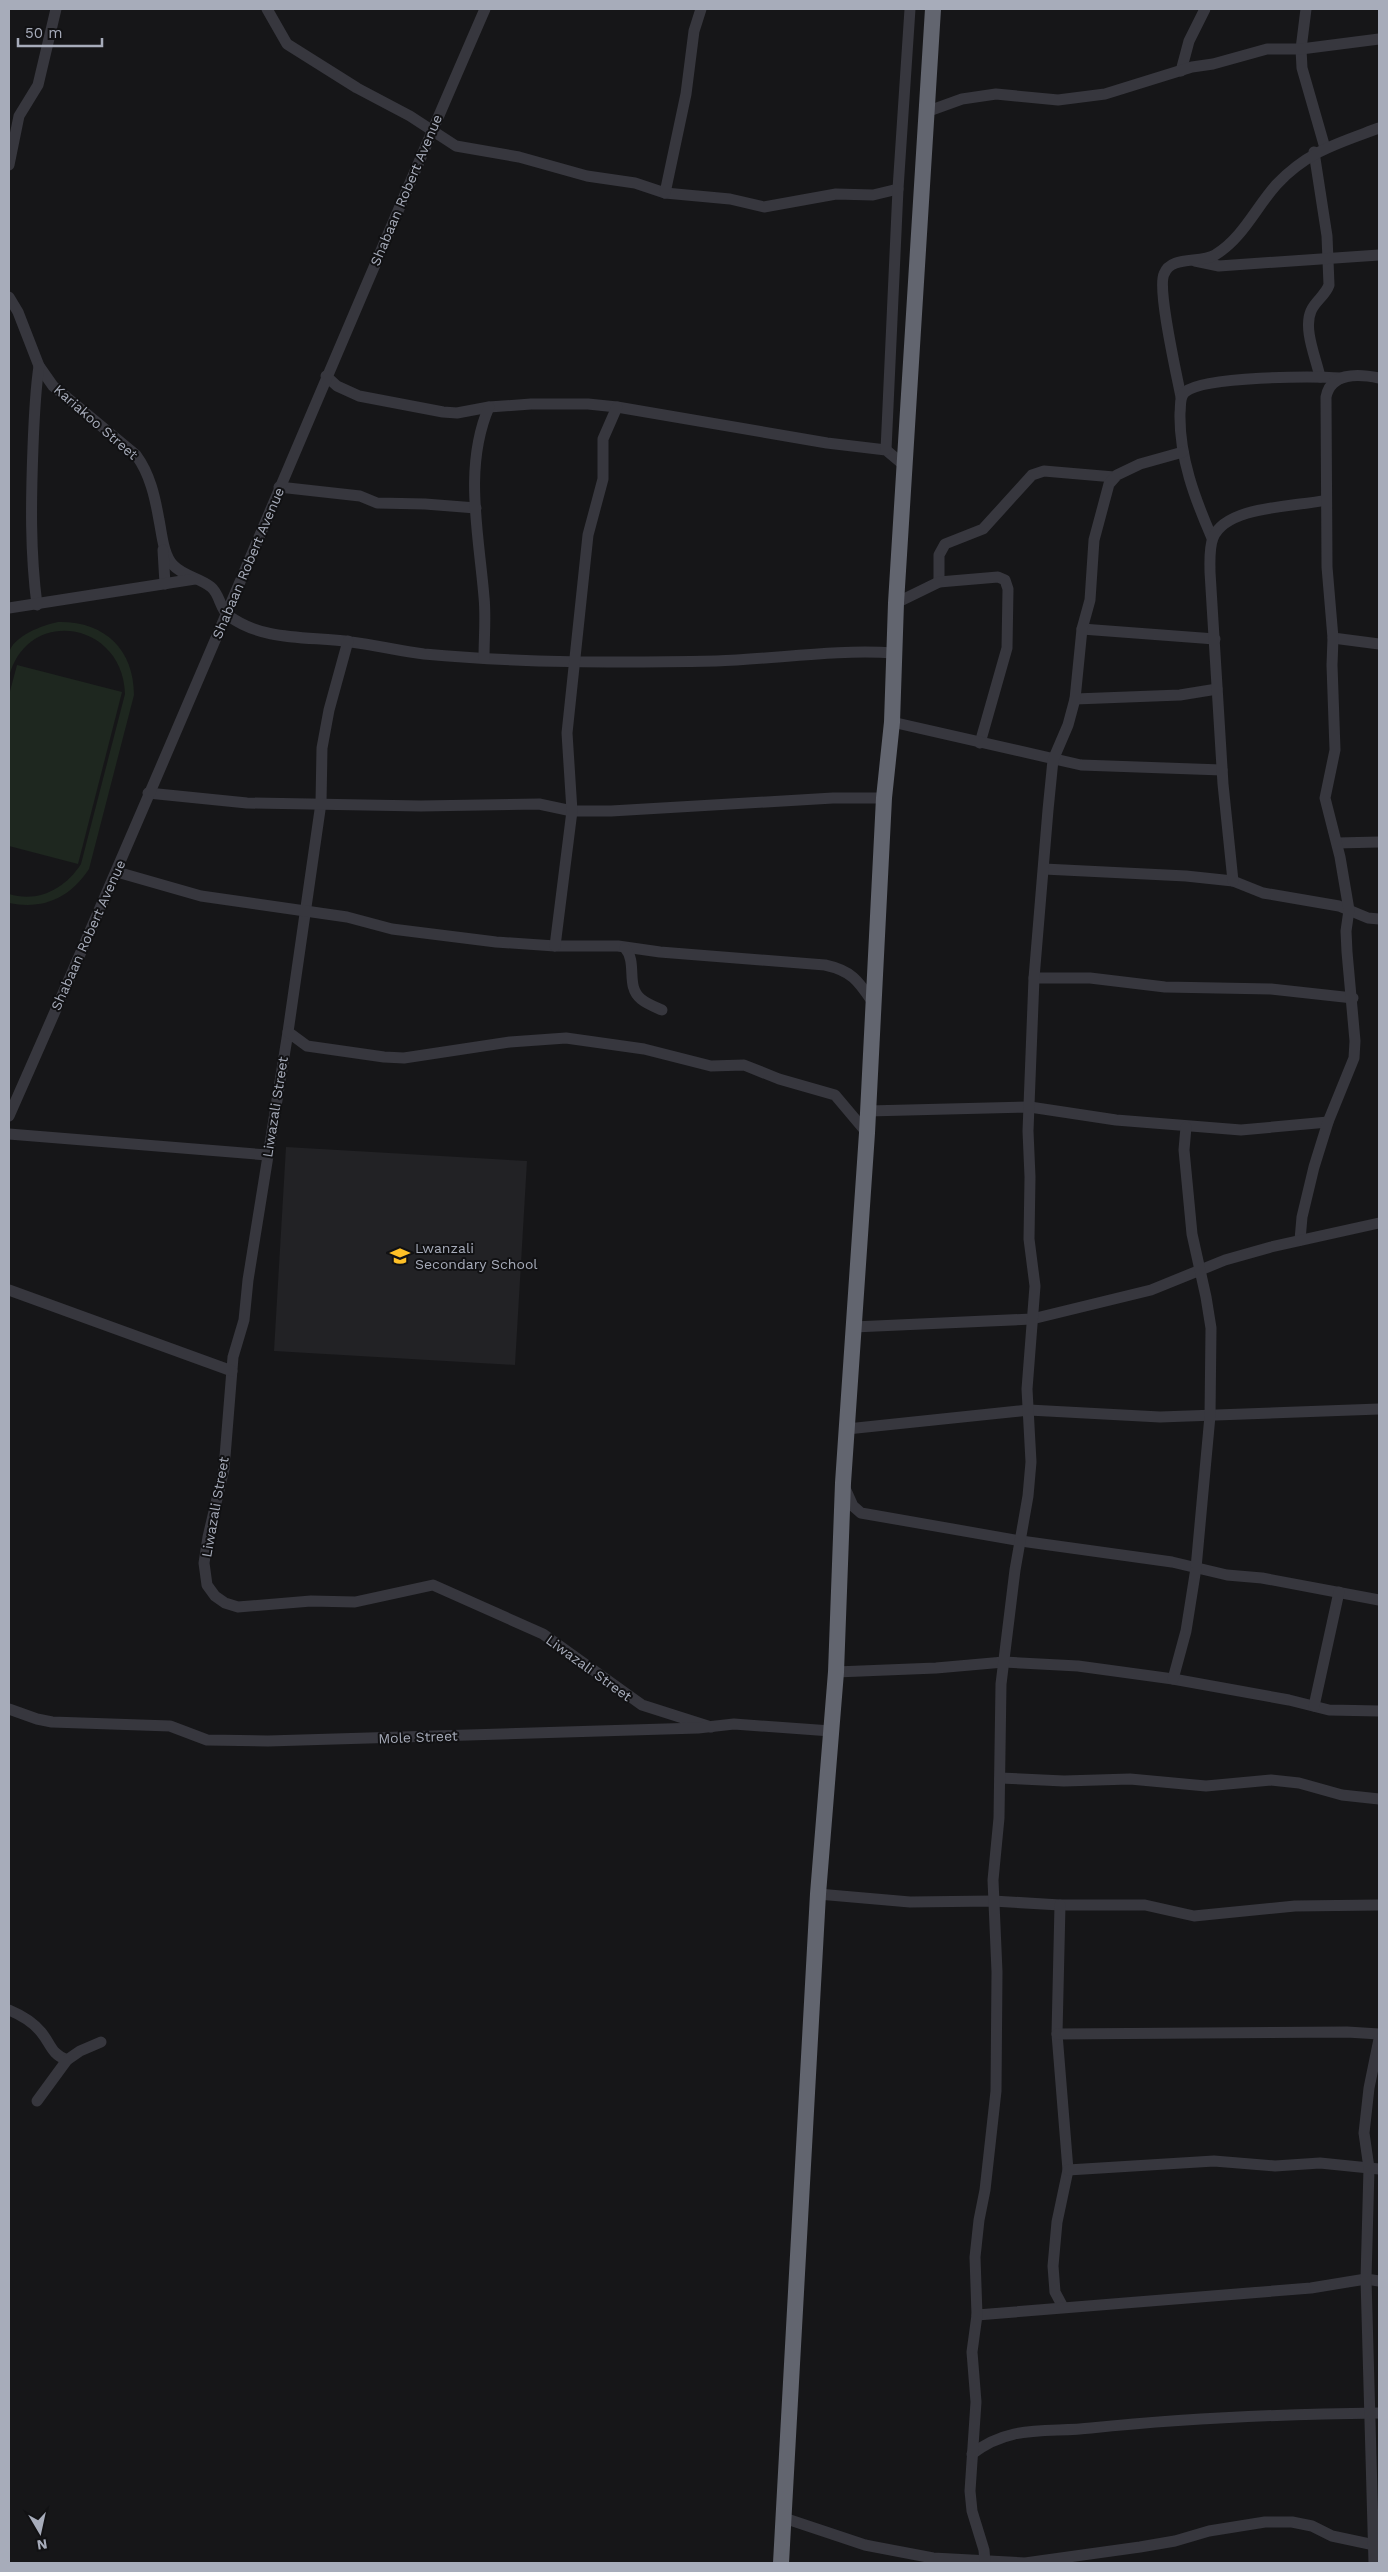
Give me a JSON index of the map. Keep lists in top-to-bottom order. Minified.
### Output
{"streets":{"street":["Shabaan Robert Avenue","Kariakoo Street","Liwazali Street","Mole Street"]},"crossings":[["Shabaan Robert Avenue","Kariakoo Street"],["Liwazali Street","Mole Street"]],"places":{"school or university":["Lwanzali Secondary School"]},"scale_bar":"50 m","north":"bottom"}
